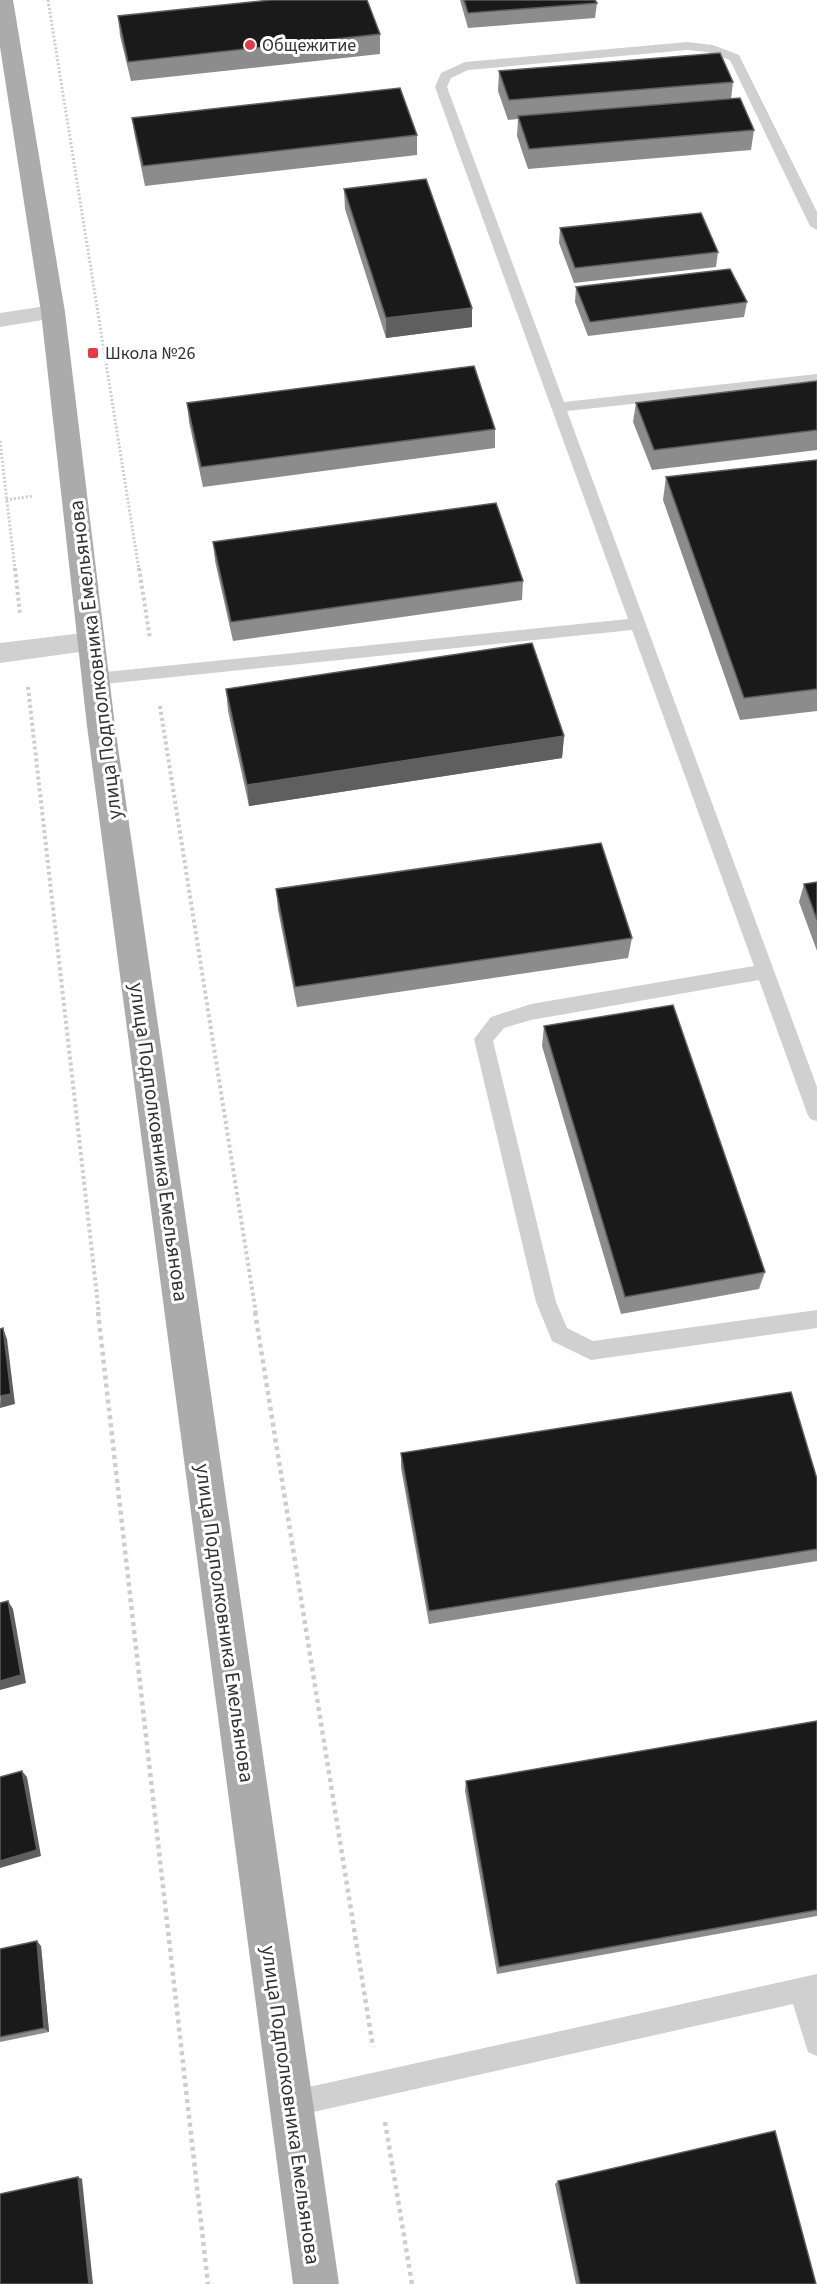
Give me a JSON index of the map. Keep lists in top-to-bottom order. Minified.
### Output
{"streets":{"main road":["улица Подполковника Емельянова"]},"places":{"other":["Общежитие"],"transit":["Школа №26"]}}
